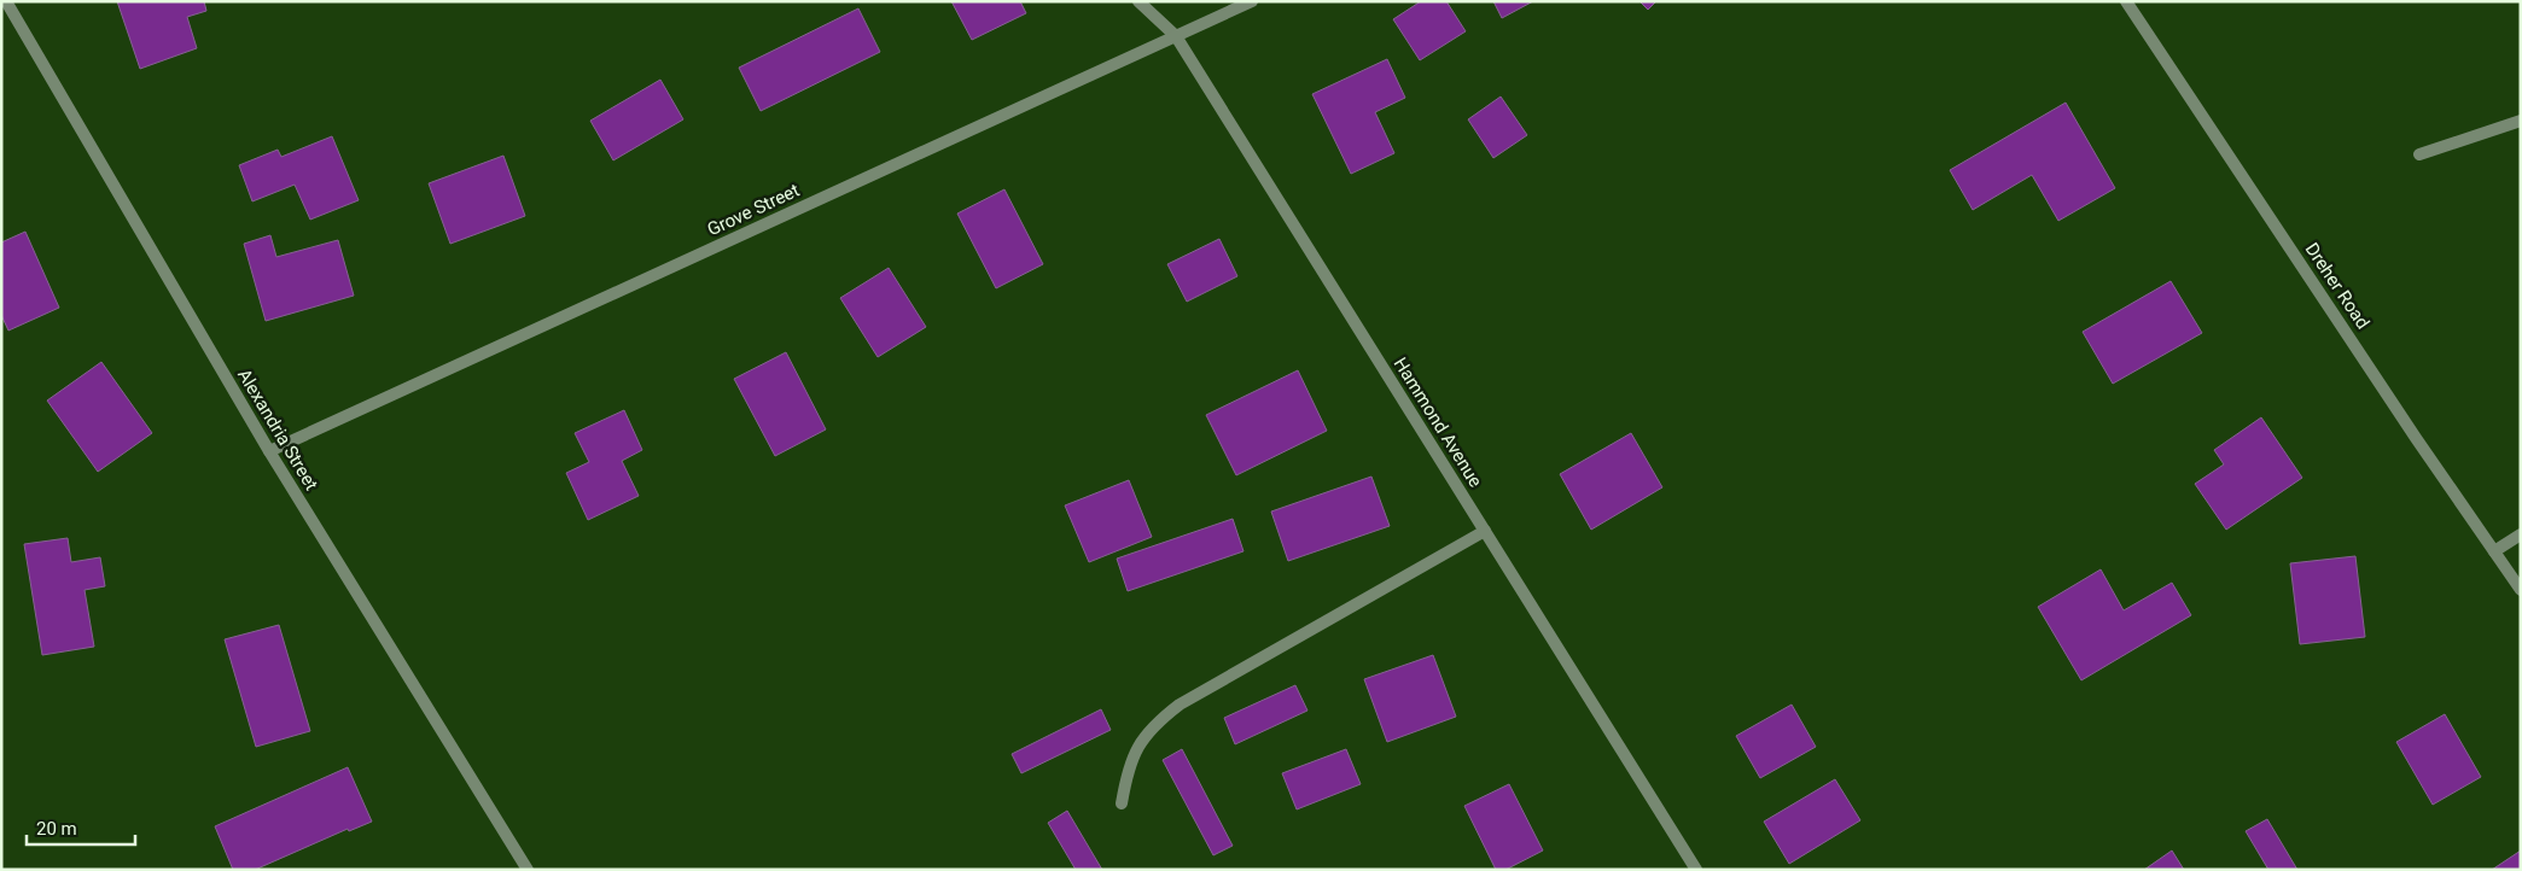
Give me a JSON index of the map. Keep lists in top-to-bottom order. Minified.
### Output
{"streets":{"street":["Grove Street","Dreher Road","Hammond Avenue","Alexandria Street"]},"crossings":[["Grove Street","Hammond Avenue"],["Grove Street","Alexandria Street"]],"scale_bar":"20 m"}
